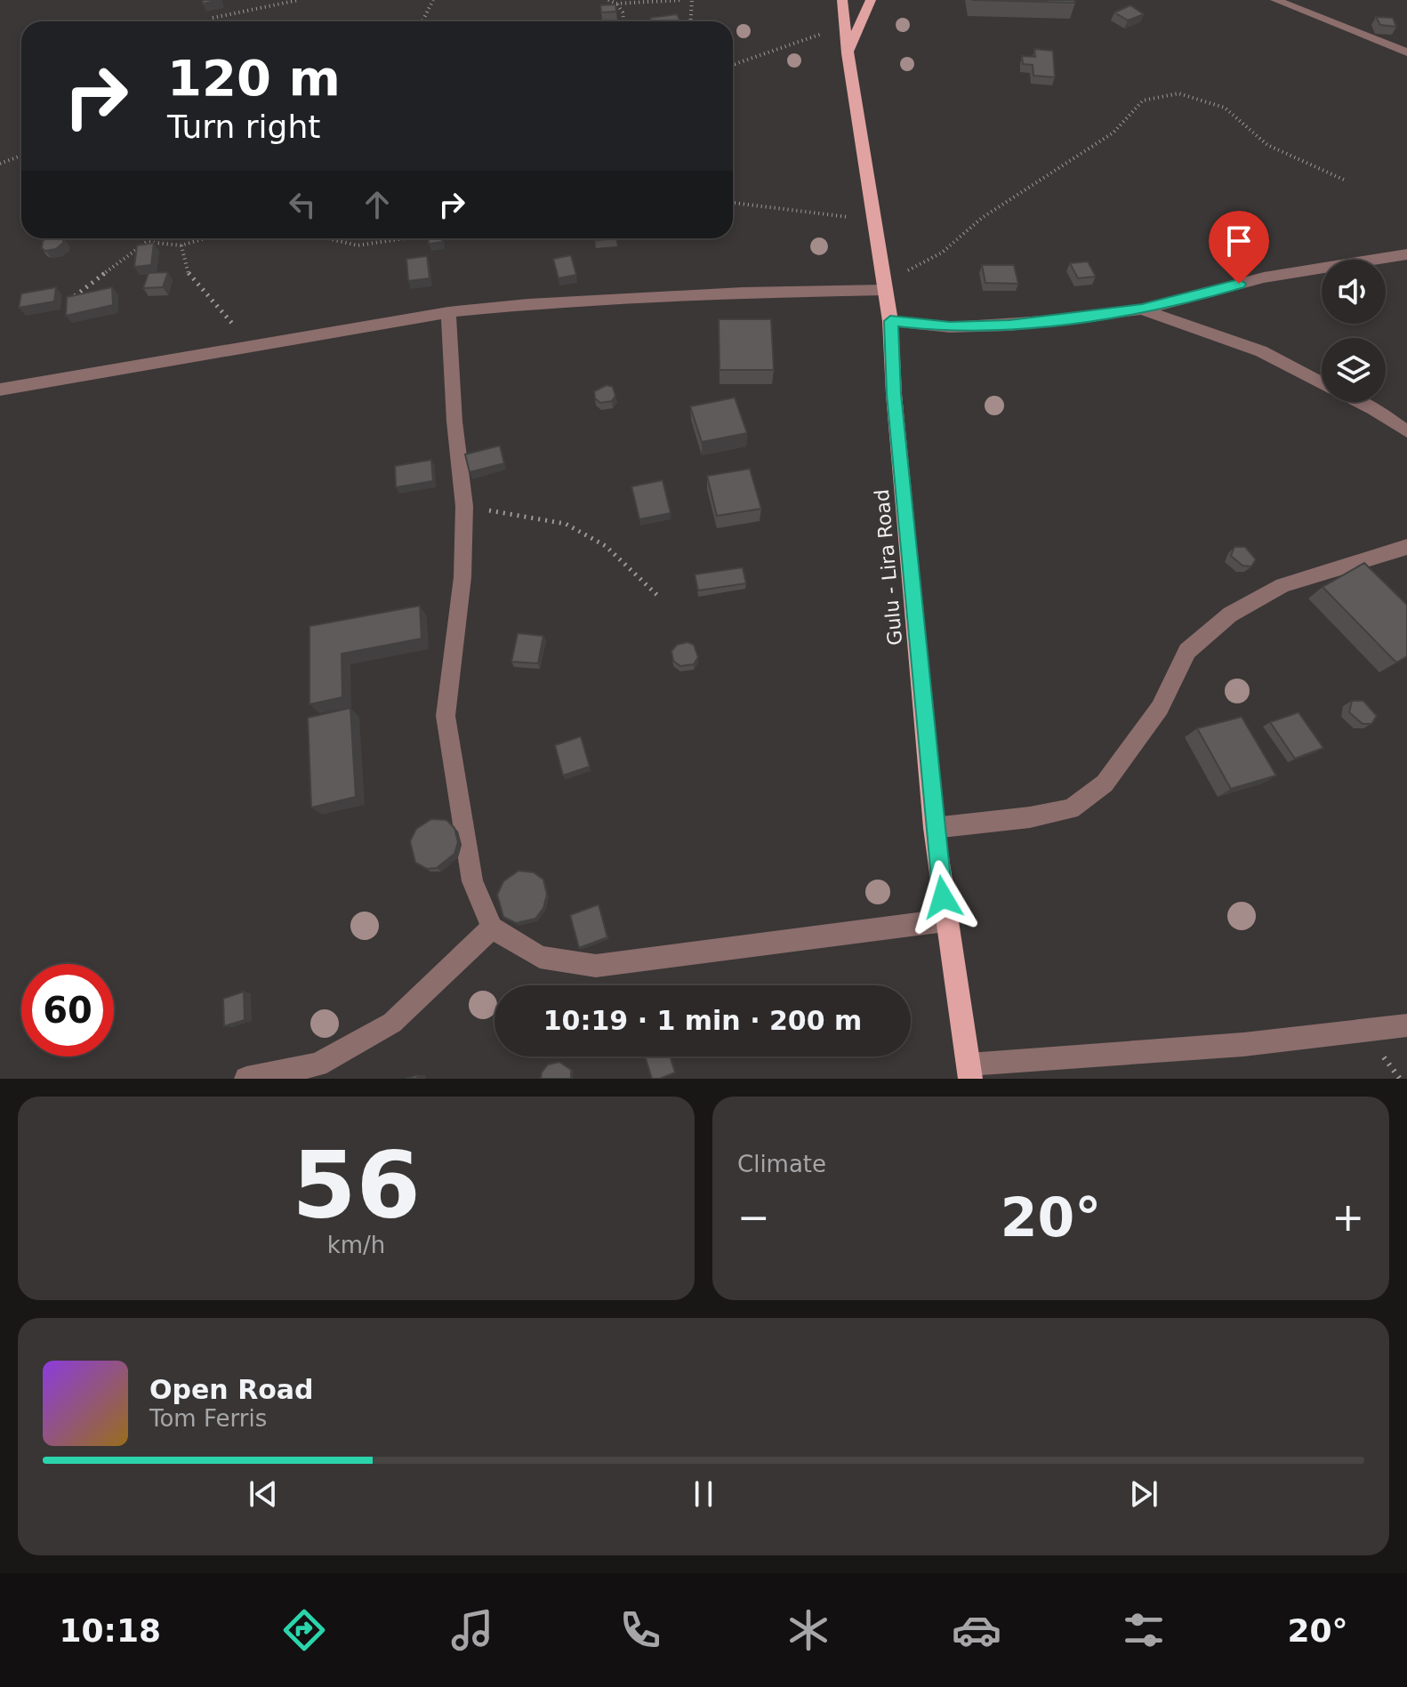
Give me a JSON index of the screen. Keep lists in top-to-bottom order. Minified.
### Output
{"streets":{"main road":["Gulu - Lira Road"]},"page":{"turn":["120 m","Turn right"],"limit":"60","trip":"10:19 · 1 min · 200 m","tile":[["56","km/h"],"Climate"],"heat":["−","20°","+"],"song":["Open Road","Tom Ferris"],"tabs":["10:18","20°"]}}
